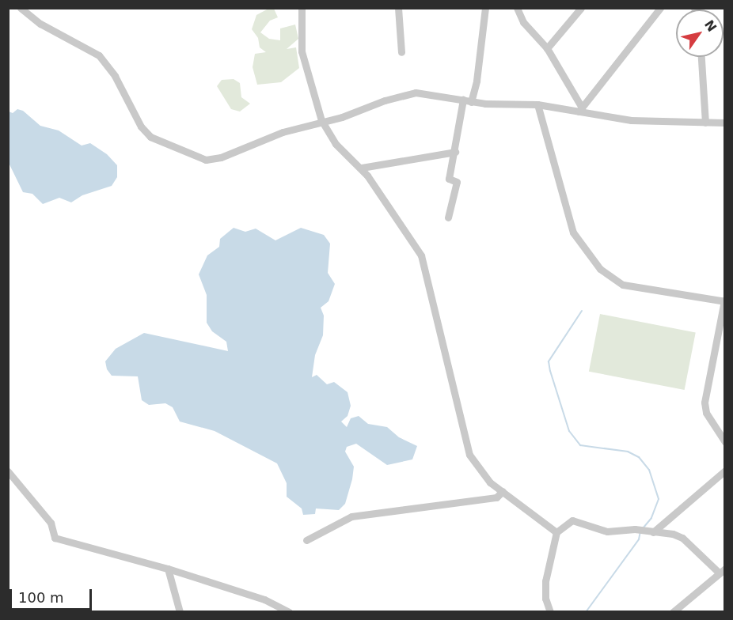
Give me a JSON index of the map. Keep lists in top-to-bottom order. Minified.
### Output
{"scale_bar":"100 m","north":"top right"}
